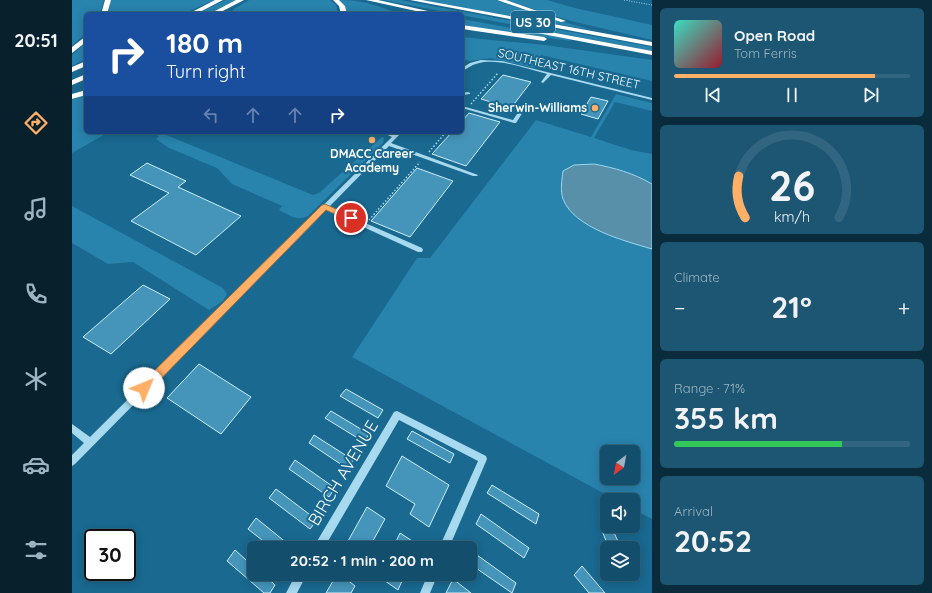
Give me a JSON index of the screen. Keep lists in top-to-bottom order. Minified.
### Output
{"streets":{"highway":["US 30"],"street":["SOUTHEAST 16TH STREET","BIRCH AVENUE"]},"places":["Sherwin-Williams","DMACC Career Academy"],"north":"bottom left","page":{"tabs":"20:51","turn":["180 m","Turn right"],"song":["Open Road","Tom Ferris"],"tile":["Climate",["Range · 71%","355 km"],["Arrival","20:52"]],"heat":["−","21°","+"],"limit":"30","trip":"20:52 · 1 min · 200 m","gauge":["26","km/h"]}}
